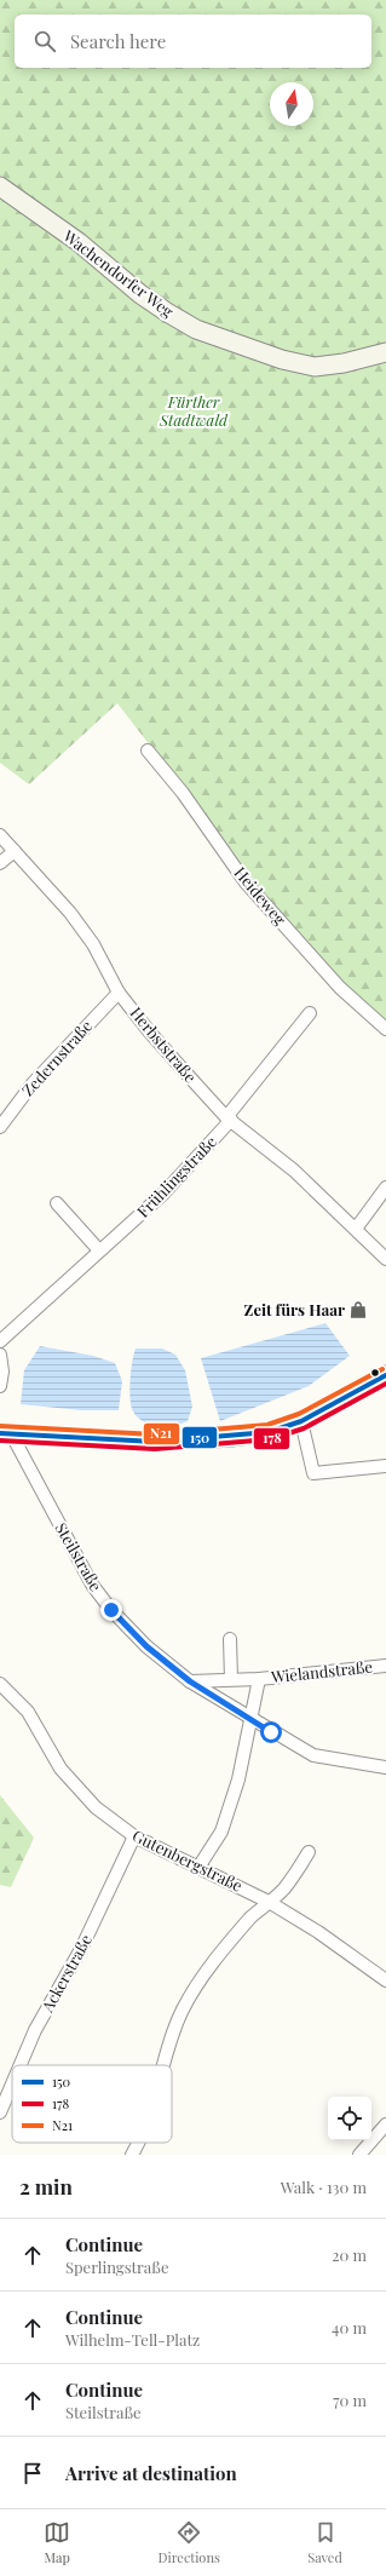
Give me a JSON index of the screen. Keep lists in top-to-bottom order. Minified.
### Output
{"streets":{"street":["Wachendorfer Weg","Heideweg","Herbststraße","Zedernstraße","Frühlingstraße","Steilstraße","Wielandstraße","Gutenbergstraße","Ackerstraße"]},"crossings":[["Herbststraße","Zedernstraße"],["Herbststraße","Frühlingstraße"],["Steilstraße","Wielandstraße"],["Gutenbergstraße","Ackerstraße"]],"parks":["Fürther Stadtwald"],"places":{"shop":["Zeit fürs Haar"]},"lines":["transit line N21","transit line 150","transit line 178"],"legend":["150","178","N21"],"north":"top","page":{"search":"Search here","heading":["2 min","Walk · 130 m"],"list":[["Continue","Sperlingstraße","20 m"],["Continue","Wilhelm-Tell-Platz","40 m"],["Continue","Steilstraße","70 m"],"Arrive at destination"],"nav":["Map","Directions","Saved"]}}
